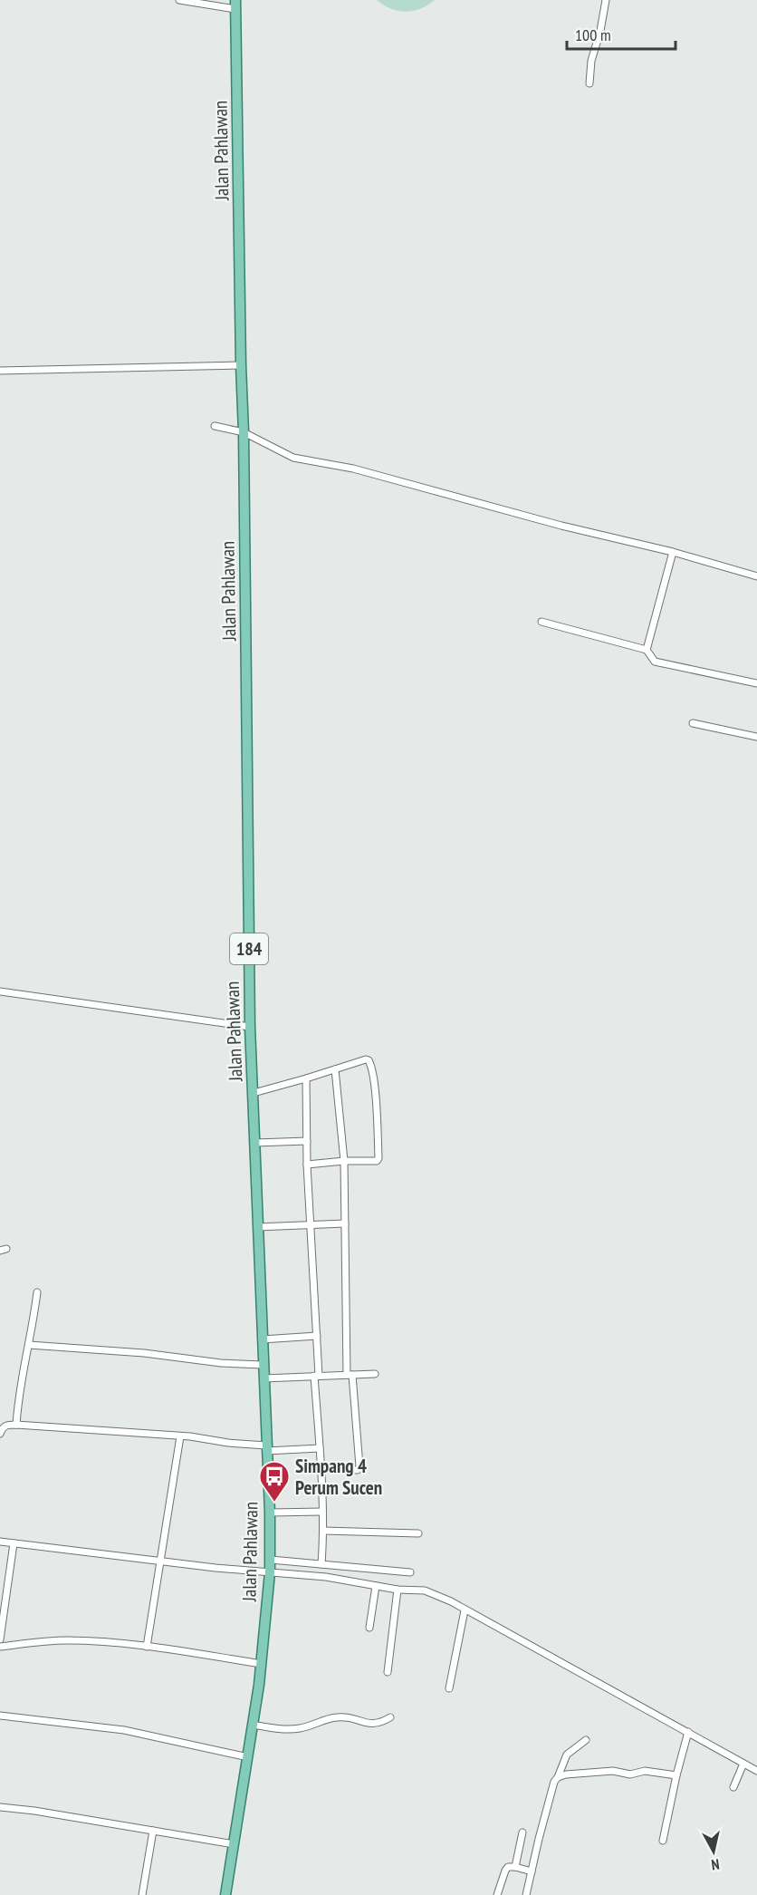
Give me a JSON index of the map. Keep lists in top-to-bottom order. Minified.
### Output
{"streets":{"main road":["Jalan Pahlawan","184"]},"places":{"bus stop":["Simpang 4 Perum Sucen"]},"scale_bar":"100 m","north":"bottom"}
